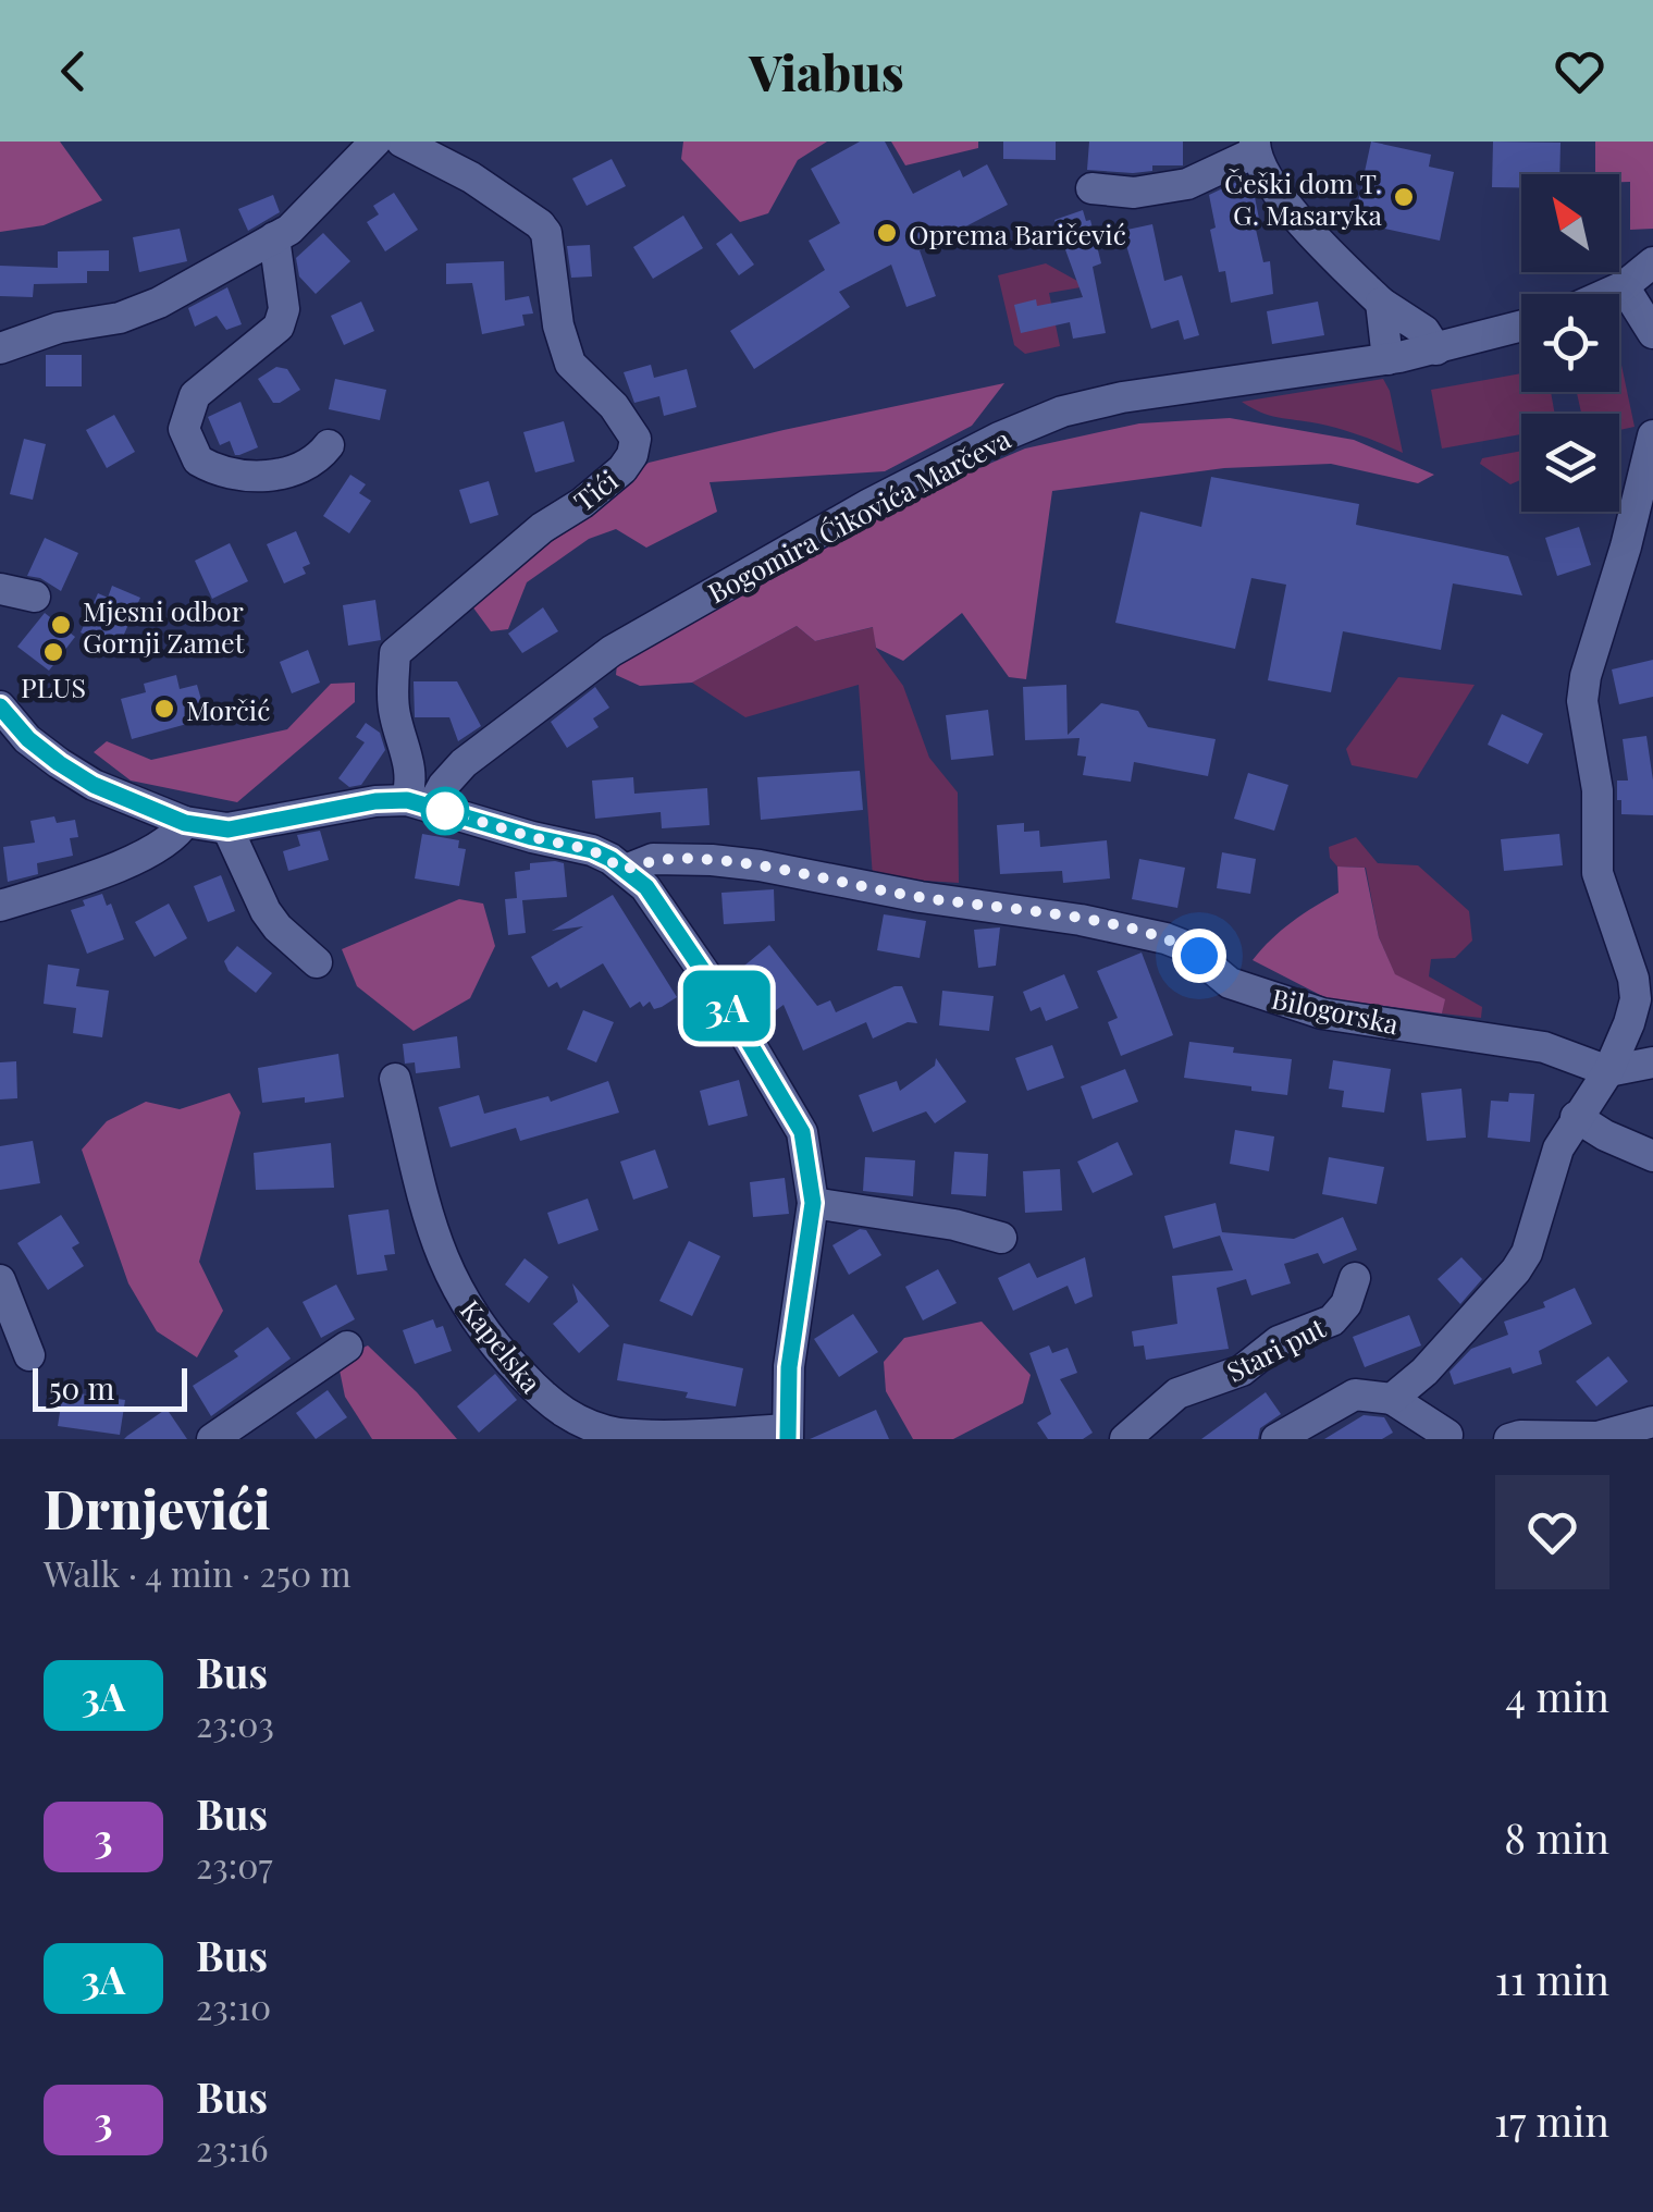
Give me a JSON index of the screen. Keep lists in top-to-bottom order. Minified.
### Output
{"streets":{"street":["Tići","Bogomira Ćikovića Marčeva","Bilogorska","Kapelska","Stari put"]},"crossings":[["Tići","Bogomira Ćikovića Marčeva"]],"places":["Češki dom T. G. Masaryka","Oprema Baričević","Mjesni odbor Gornji Zamet","PLUS","Morčić"],"lines":["bus line 3A"],"scale_bar":"50 m","north":"top left","page":{"header":"Viabus","on_map":"3A","scale":"50 m","heading":["Drnjevići","Walk · 4 min · 250 m"],"list":[{"mark":"3A","name":"Bus","note":"23:03","value":"4 min"},{"mark":"3","name":"Bus","note":"23:07","value":"8 min"},{"mark":"3A","name":"Bus","note":"23:10","value":"11 min"},{"mark":"3","name":"Bus","note":"23:16","value":"17 min"}]}}
